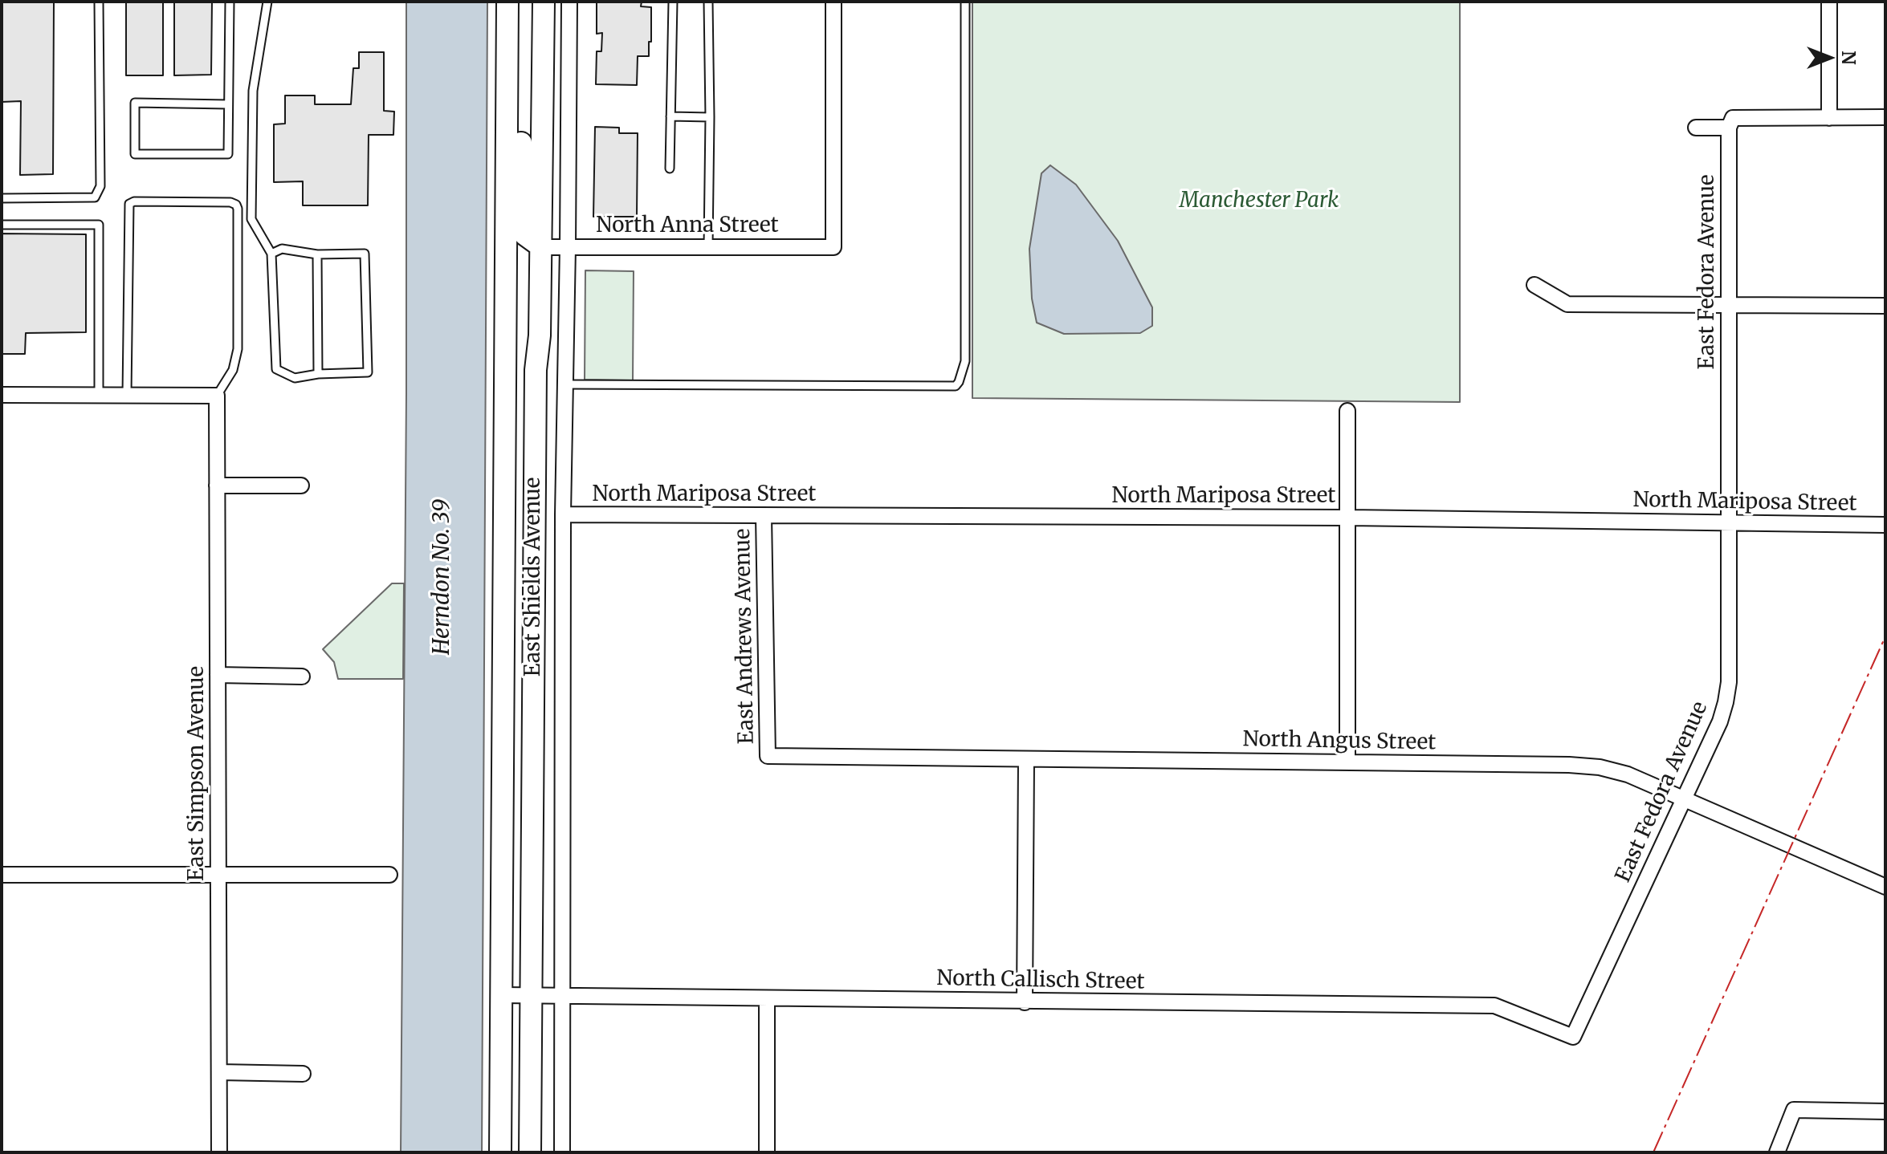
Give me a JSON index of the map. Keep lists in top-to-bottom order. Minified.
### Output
{"streets":{"main road":["East Shields Avenue"],"street":["North Anna Street","East Fedora Avenue","North Mariposa Street","East Andrews Avenue","North Angus Street","East Simpson Avenue","North Callisch Street"]},"crossings":[["North Anna Street","East Shields Avenue"],["East Fedora Avenue","North Mariposa Street"],["East Fedora Avenue","North Angus Street"],["East Fedora Avenue","North Callisch Street"],["North Mariposa Street","East Andrews Avenue"],["East Shields Avenue","North Callisch Street"],["East Andrews Avenue","North Angus Street"]],"water":["Herndon No. 39"],"parks":["Manchester Park"],"north":"right"}
